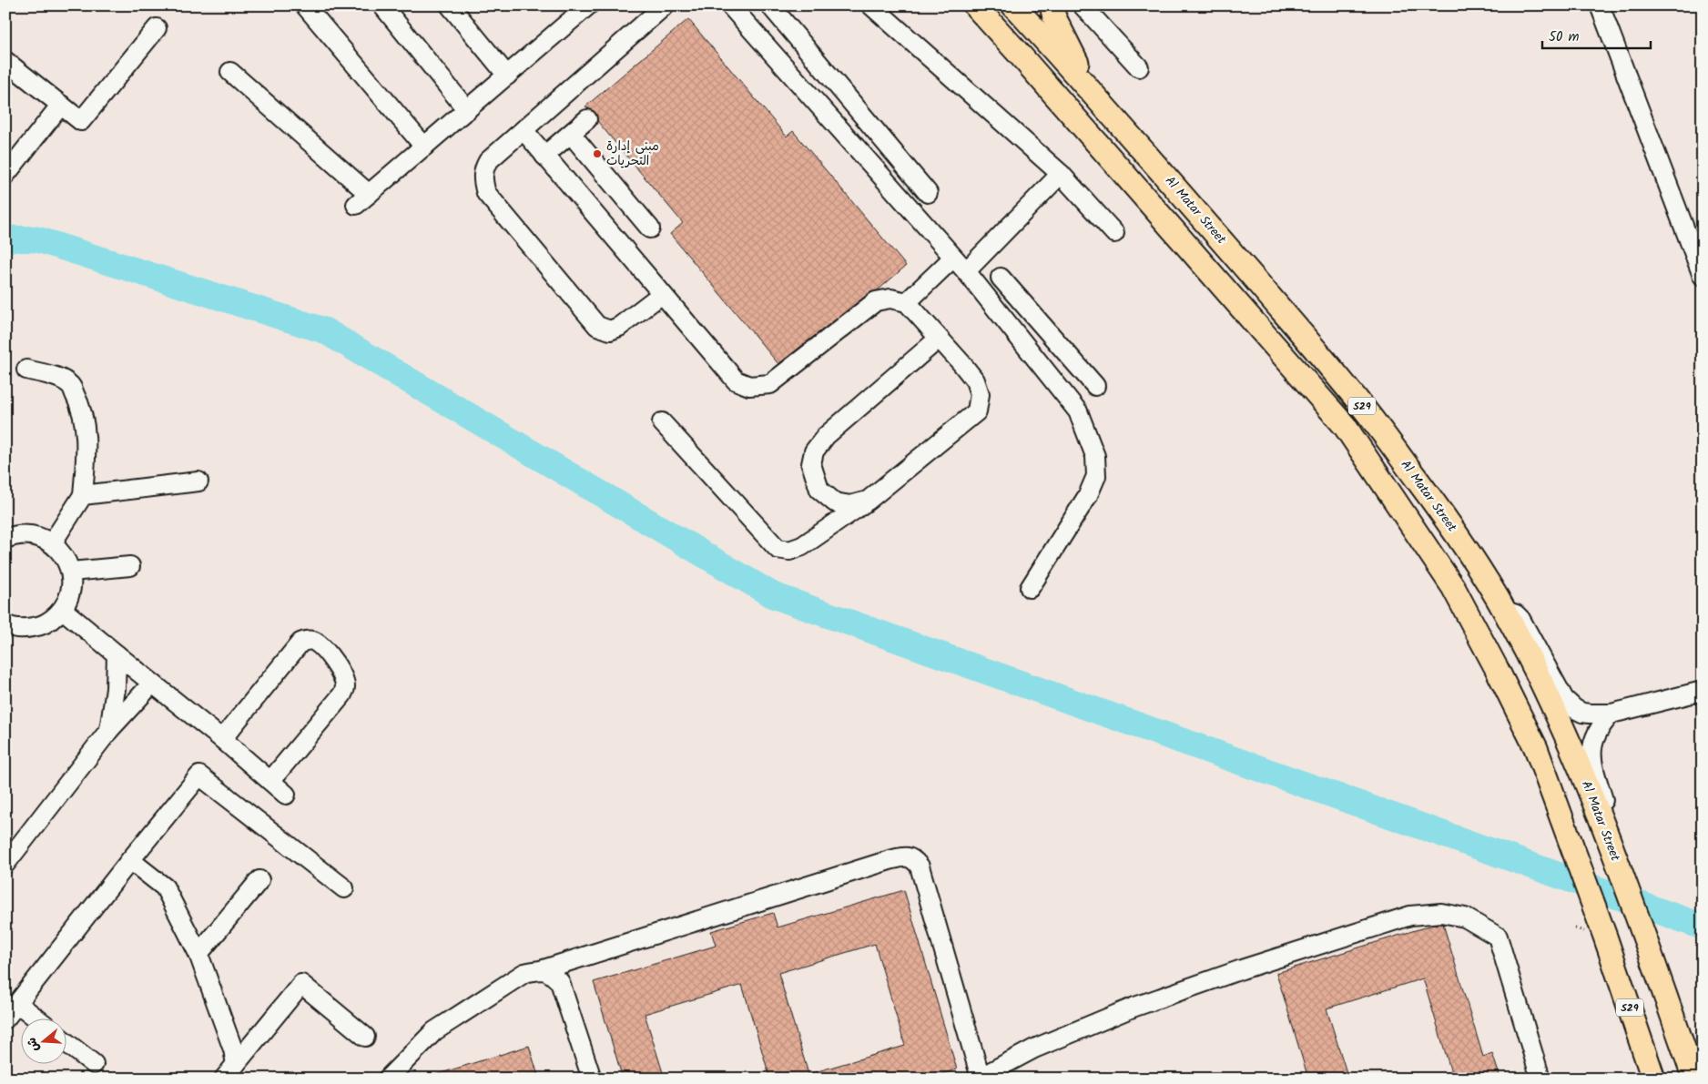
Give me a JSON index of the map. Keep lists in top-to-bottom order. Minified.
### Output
{"streets":{"main road":["Al Matar Street","S29"]},"places":["مبنى إدارة التحريات"],"scale_bar":"50 m","north":"left"}
